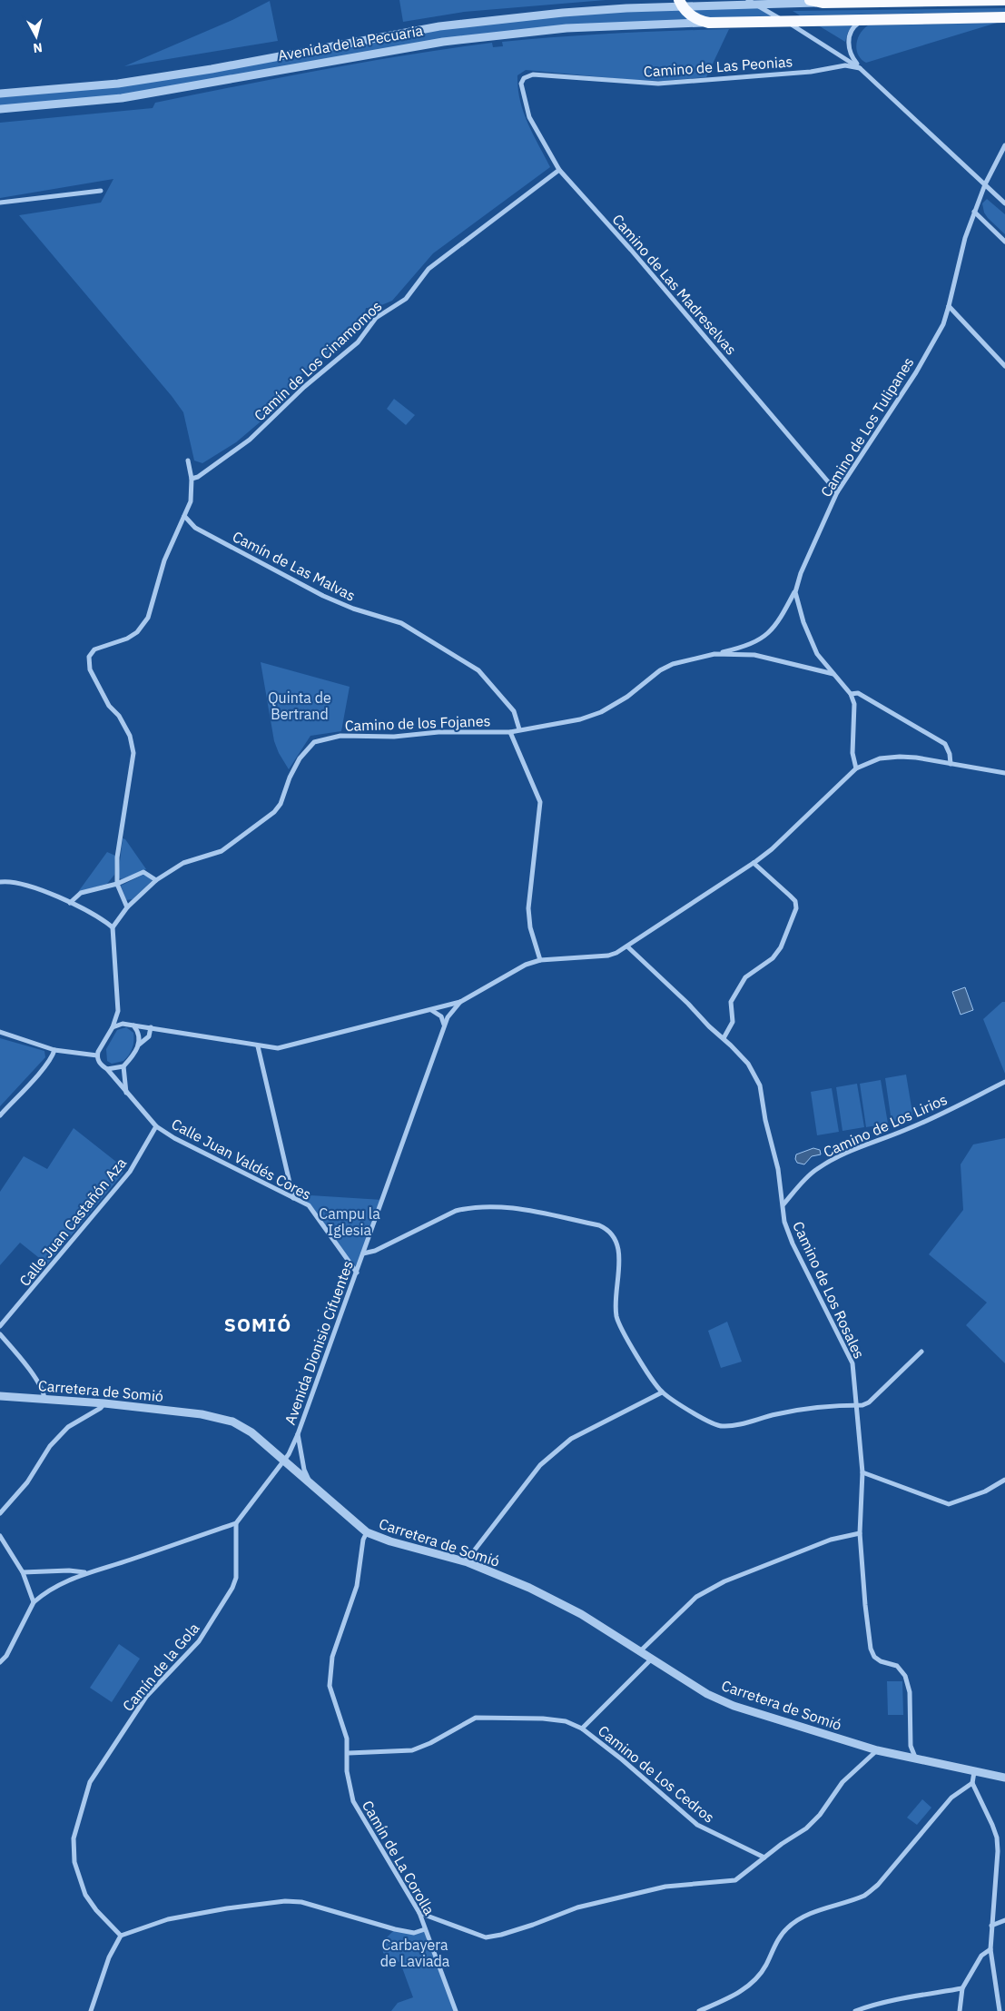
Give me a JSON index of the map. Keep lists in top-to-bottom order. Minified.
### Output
{"streets":{"highway":["Avenida de la Pecuaria"],"street":["Camino de Las Peonias","Camino de Las Madreselvas","Camín de Los Cinamomos","Camino de Los Tulipanes","Camín de Las Malvas","Camino de los Fojanes","Camino de Los Lirios","Calle Juan Valdés Cores","Calle Juan Castañón Aza","Camino de Los Rosales","Avenida Dionisio Cifuentes","Carretera de Somió","Camín de la Gola","Camino de Los Cedros","Camín de La Corolla"]},"crossings":[["Camino de Las Peonias","Camino de Las Madreselvas"],["Camino de Las Madreselvas","Camín de Los Cinamomos"],["Camino de Las Madreselvas","Camino de Los Tulipanes"],["Camín de Las Malvas","Camino de los Fojanes"],["Camino de Los Lirios","Camino de Los Rosales"],["Calle Juan Valdés Cores","Calle Juan Castañón Aza"],["Calle Juan Valdés Cores","Avenida Dionisio Cifuentes"],["Camino de Los Rosales","Carretera de Somió"],["Avenida Dionisio Cifuentes","Carretera de Somió"],["Carretera de Somió","Camín de La Corolla"],["Camino de Los Cedros","Camín de La Corolla"]],"districts":["SOMIÓ"],"parks":["Quinta de Bertrand","Campu la Iglesia","Carbayera de Laviada"],"north":"bottom"}
